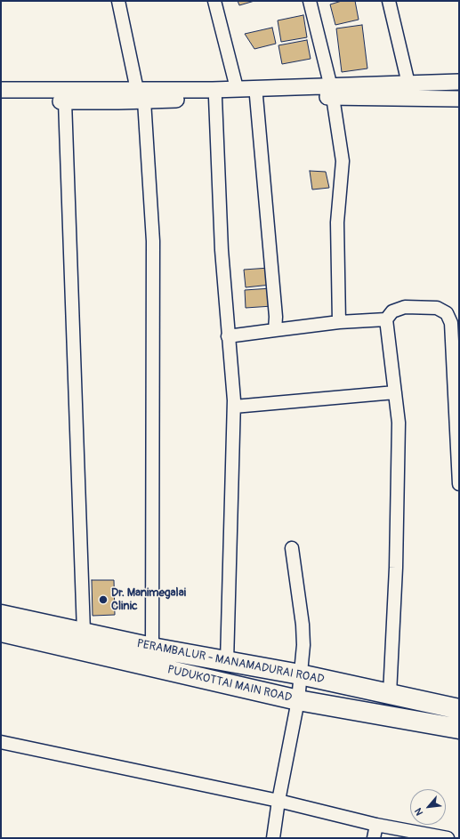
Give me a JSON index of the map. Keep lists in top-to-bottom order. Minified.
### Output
{"streets":{"main road":["PERAMBALUR - MANAMADURAI ROAD","PUDUKOTTAI MAIN ROAD"]},"places":["Dr. Manimegalai Clinic"],"north":"bottom left"}
